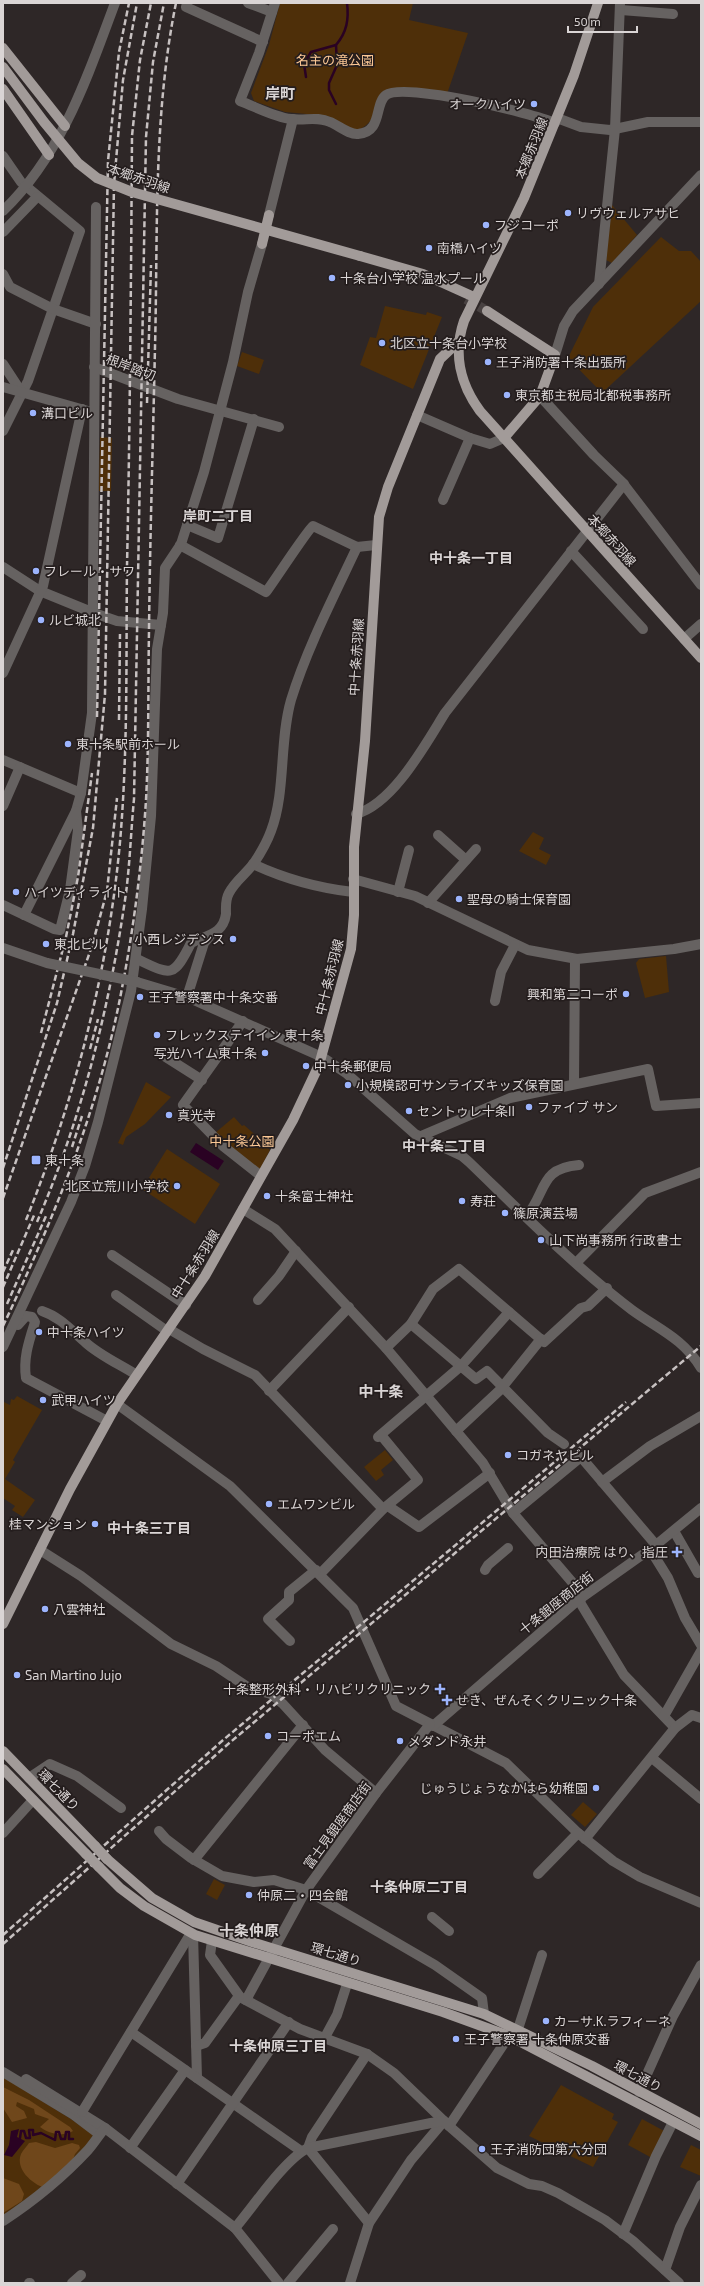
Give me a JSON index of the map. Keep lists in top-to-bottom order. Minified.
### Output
{"streets":{"main road":["本郷赤羽線","中十条赤羽線","環七通り"],"street":["根岸踏切","十条銀座商店街","富士見銀座商店街"]},"crossings":[["本郷赤羽線","中十条赤羽線"],["十条銀座商店街","富士見銀座商店街"],["環七通り","富士見銀座商店街"]],"districts":["岸町","岸町二丁目","中十条一丁目","中十条二丁目","中十条","中十条三丁目","十条仲原二丁目","十条仲原","十条仲原三丁目"],"parks":["名主の滝公園","中十条公園"],"places":{"other":["オークハイツ","リヴウェルアサヒ","フジコーポ","南橋ハイツ","十条台小学校 温水プール","北区立十条台小学校","王子消防署十条出張所","東京都主税局北都税事務所","溝口ビル","フレール・サワ","ルビ城北","東十条駅前ホール","ハイツディライト","聖母の騎士保育園","小西レジデンス","東北ビル","興和第二コーポ","王子警察署中十条交番","フレックステイイン 東十条","写光ハイム東十条","中十条郵便局","小規模認可サンライズキッズ保育園","ファイブ サン","セントゥレ十条II","真光寺","北区立荒川小学校","十条富士神社","寿荘","篠原演芸場","山下尚事務所 行政書士","中十条ハイツ","武甲ハイツ","コガネヤビル","エムワンビル","桂マンション","八雲神社","San Martino Jujo","コーポエム","メダンド永井","じゅうじょうなかはら幼稚園","仲原二・四会館","カーサ.K.ラフィーネ","王子警察署 十条仲原交番","王子消防団第六分団"],"transit":["東十条"],"health":["内田治療院 はり、指圧","十条整形外科・リハビリクリニック","せき、ぜんそくクリニック十条"]},"scale_bar":"50 m"}
